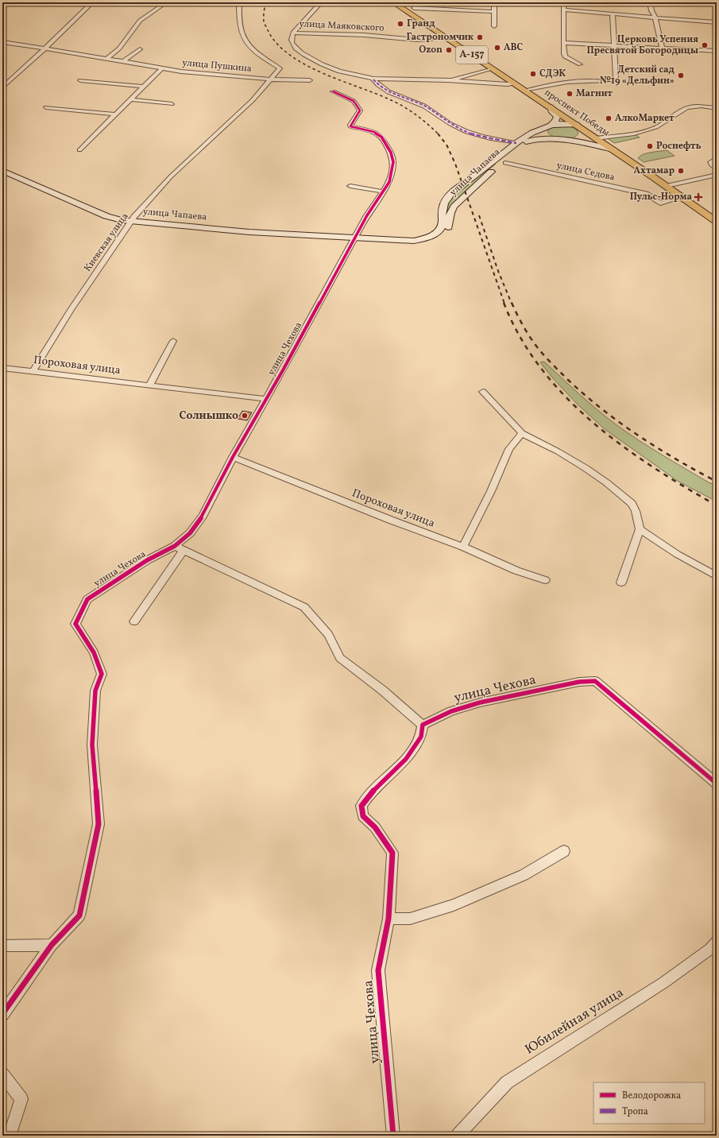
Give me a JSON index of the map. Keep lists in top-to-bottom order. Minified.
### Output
{"streets":{"main road":["А-157","проспект Победы","улица Чапаева"],"street":["улица Маяковского","улица Пушкина","улица Седова","Киевская улица","улица Чехова","Пороховая улица","Юбилейная улица"]},"crossings":[["улица Маяковского","проспект Победы"],["улица Пушкина","Киевская улица"],["проспект Победы","улица Седова"],["проспект Победы","улица Чапаева"],["улица Чапаева","Киевская улица"],["улица Чапаева","улица Чехова"],["Киевская улица","Пороховая улица"],["улица Чехова","Пороховая улица"]],"places":{"other":["Гранд","Гастрономчик","Церковь Успения Пресвятой Богородицы","ABC","Ozon","СДЭК","Детский сад №19 «Дельфин»","Магнит","АлкоМаркет","Роснефть","Ахтамар","Солнышко"],"health":["Пульс-Норма"]},"legend":["Велодорожка","Тропа"]}
